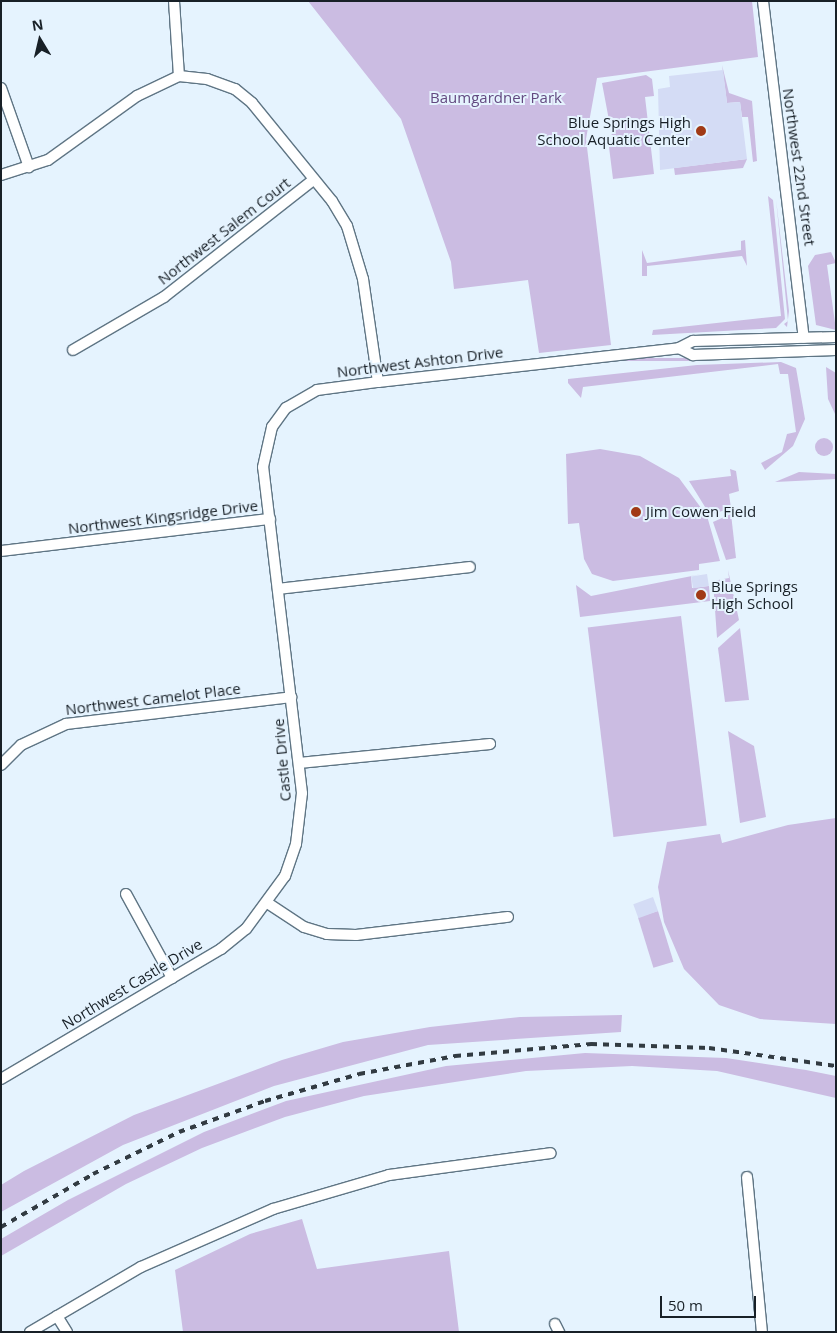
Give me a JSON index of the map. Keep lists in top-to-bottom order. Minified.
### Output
{"streets":{"street":["Northwest 22nd Street","Northwest Salem Court","Northwest Ashton Drive","Northwest Kingsridge Drive","Northwest Camelot Place","Castle Drive","Northwest Castle Drive"]},"crossings":[["Northwest 22nd Street","Northwest Ashton Drive"],["Northwest Ashton Drive","Northwest Kingsridge Drive"],["Northwest Kingsridge Drive","Northwest Camelot Place"],["Northwest Kingsridge Drive","Castle Drive"],["Northwest Camelot Place","Castle Drive"],["Castle Drive","Northwest Castle Drive"]],"parks":["Baumgardner Park"],"places":["Blue Springs High School Aquatic Center","Jim Cowen Field","Blue Springs High School"],"scale_bar":"50 m","north":"top"}
